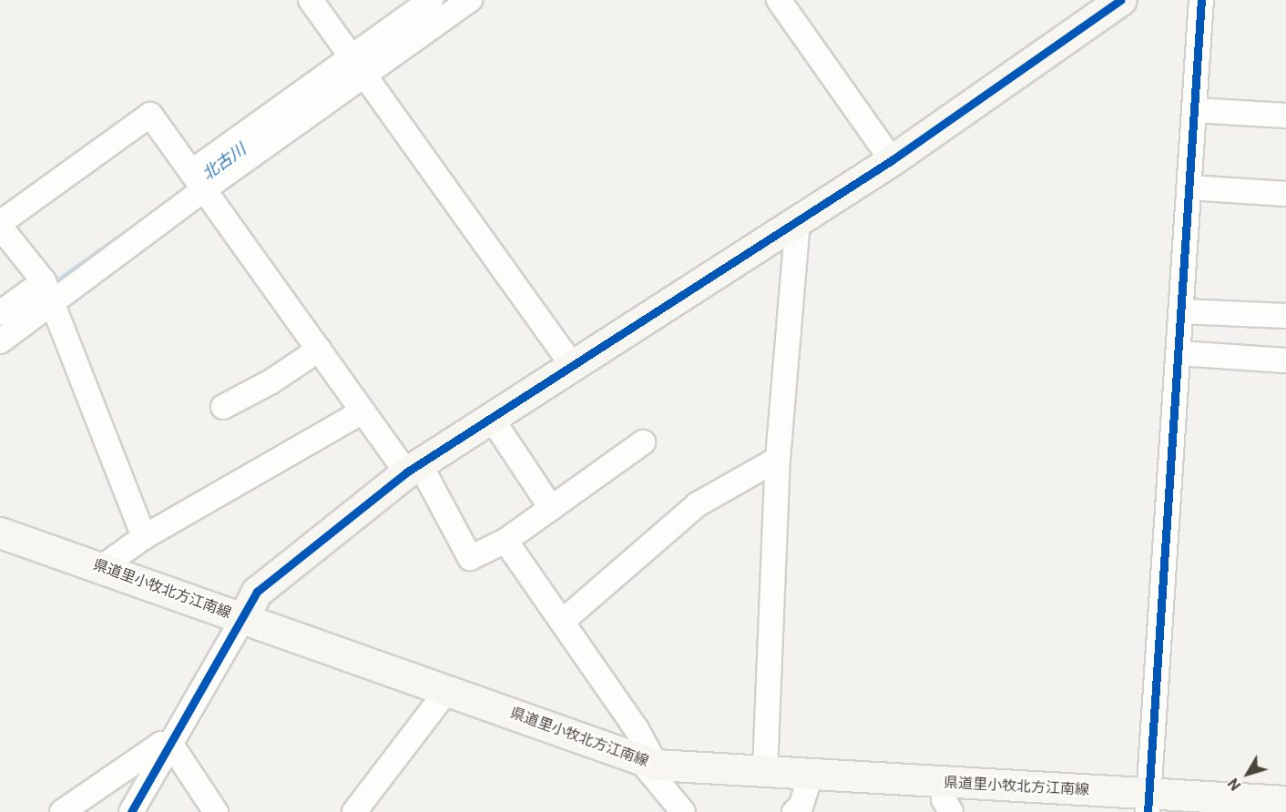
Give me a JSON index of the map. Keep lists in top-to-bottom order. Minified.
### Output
{"streets":{"main road":["県道里小牧北方江南線"]},"water":["北古川"],"north":"bottom left"}
